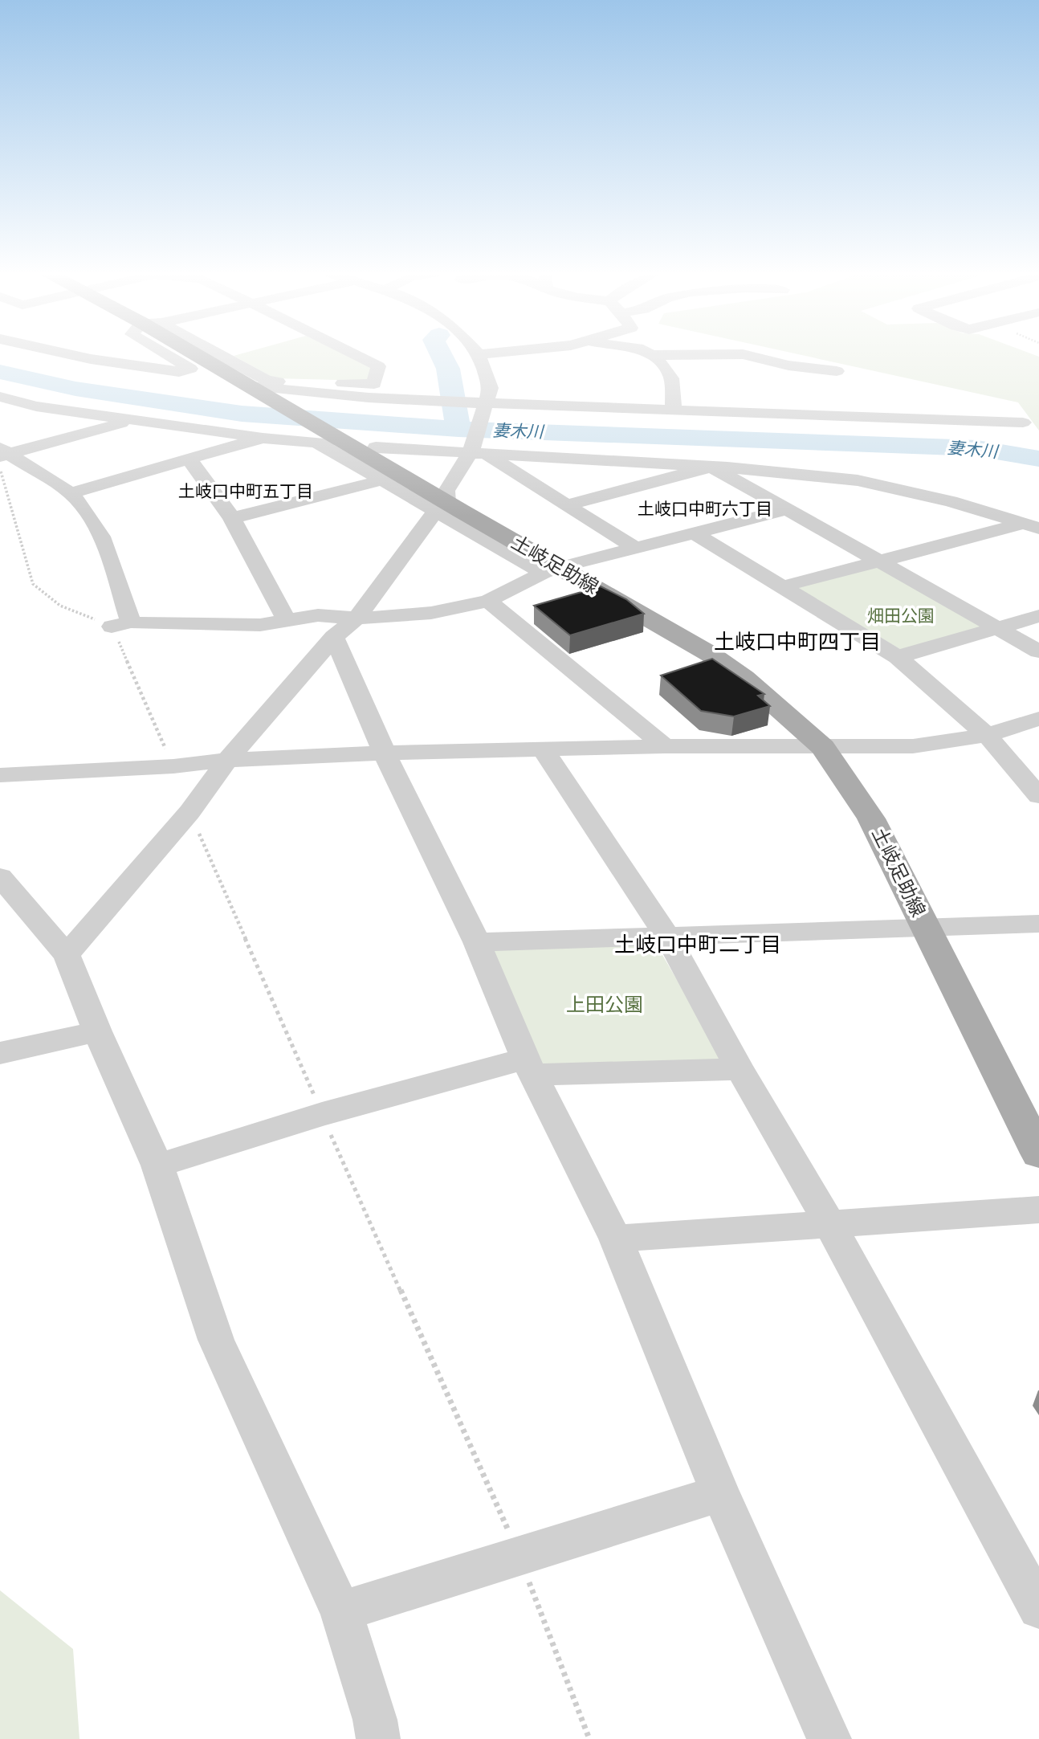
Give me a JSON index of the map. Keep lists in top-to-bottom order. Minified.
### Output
{"streets":{"main road":["土岐足助線"]},"districts":["土岐口中町五丁目","土岐口中町六丁目","土岐口中町四丁目","土岐口中町二丁目"],"water":["妻木川"],"parks":["畑田公園","上田公園"]}
